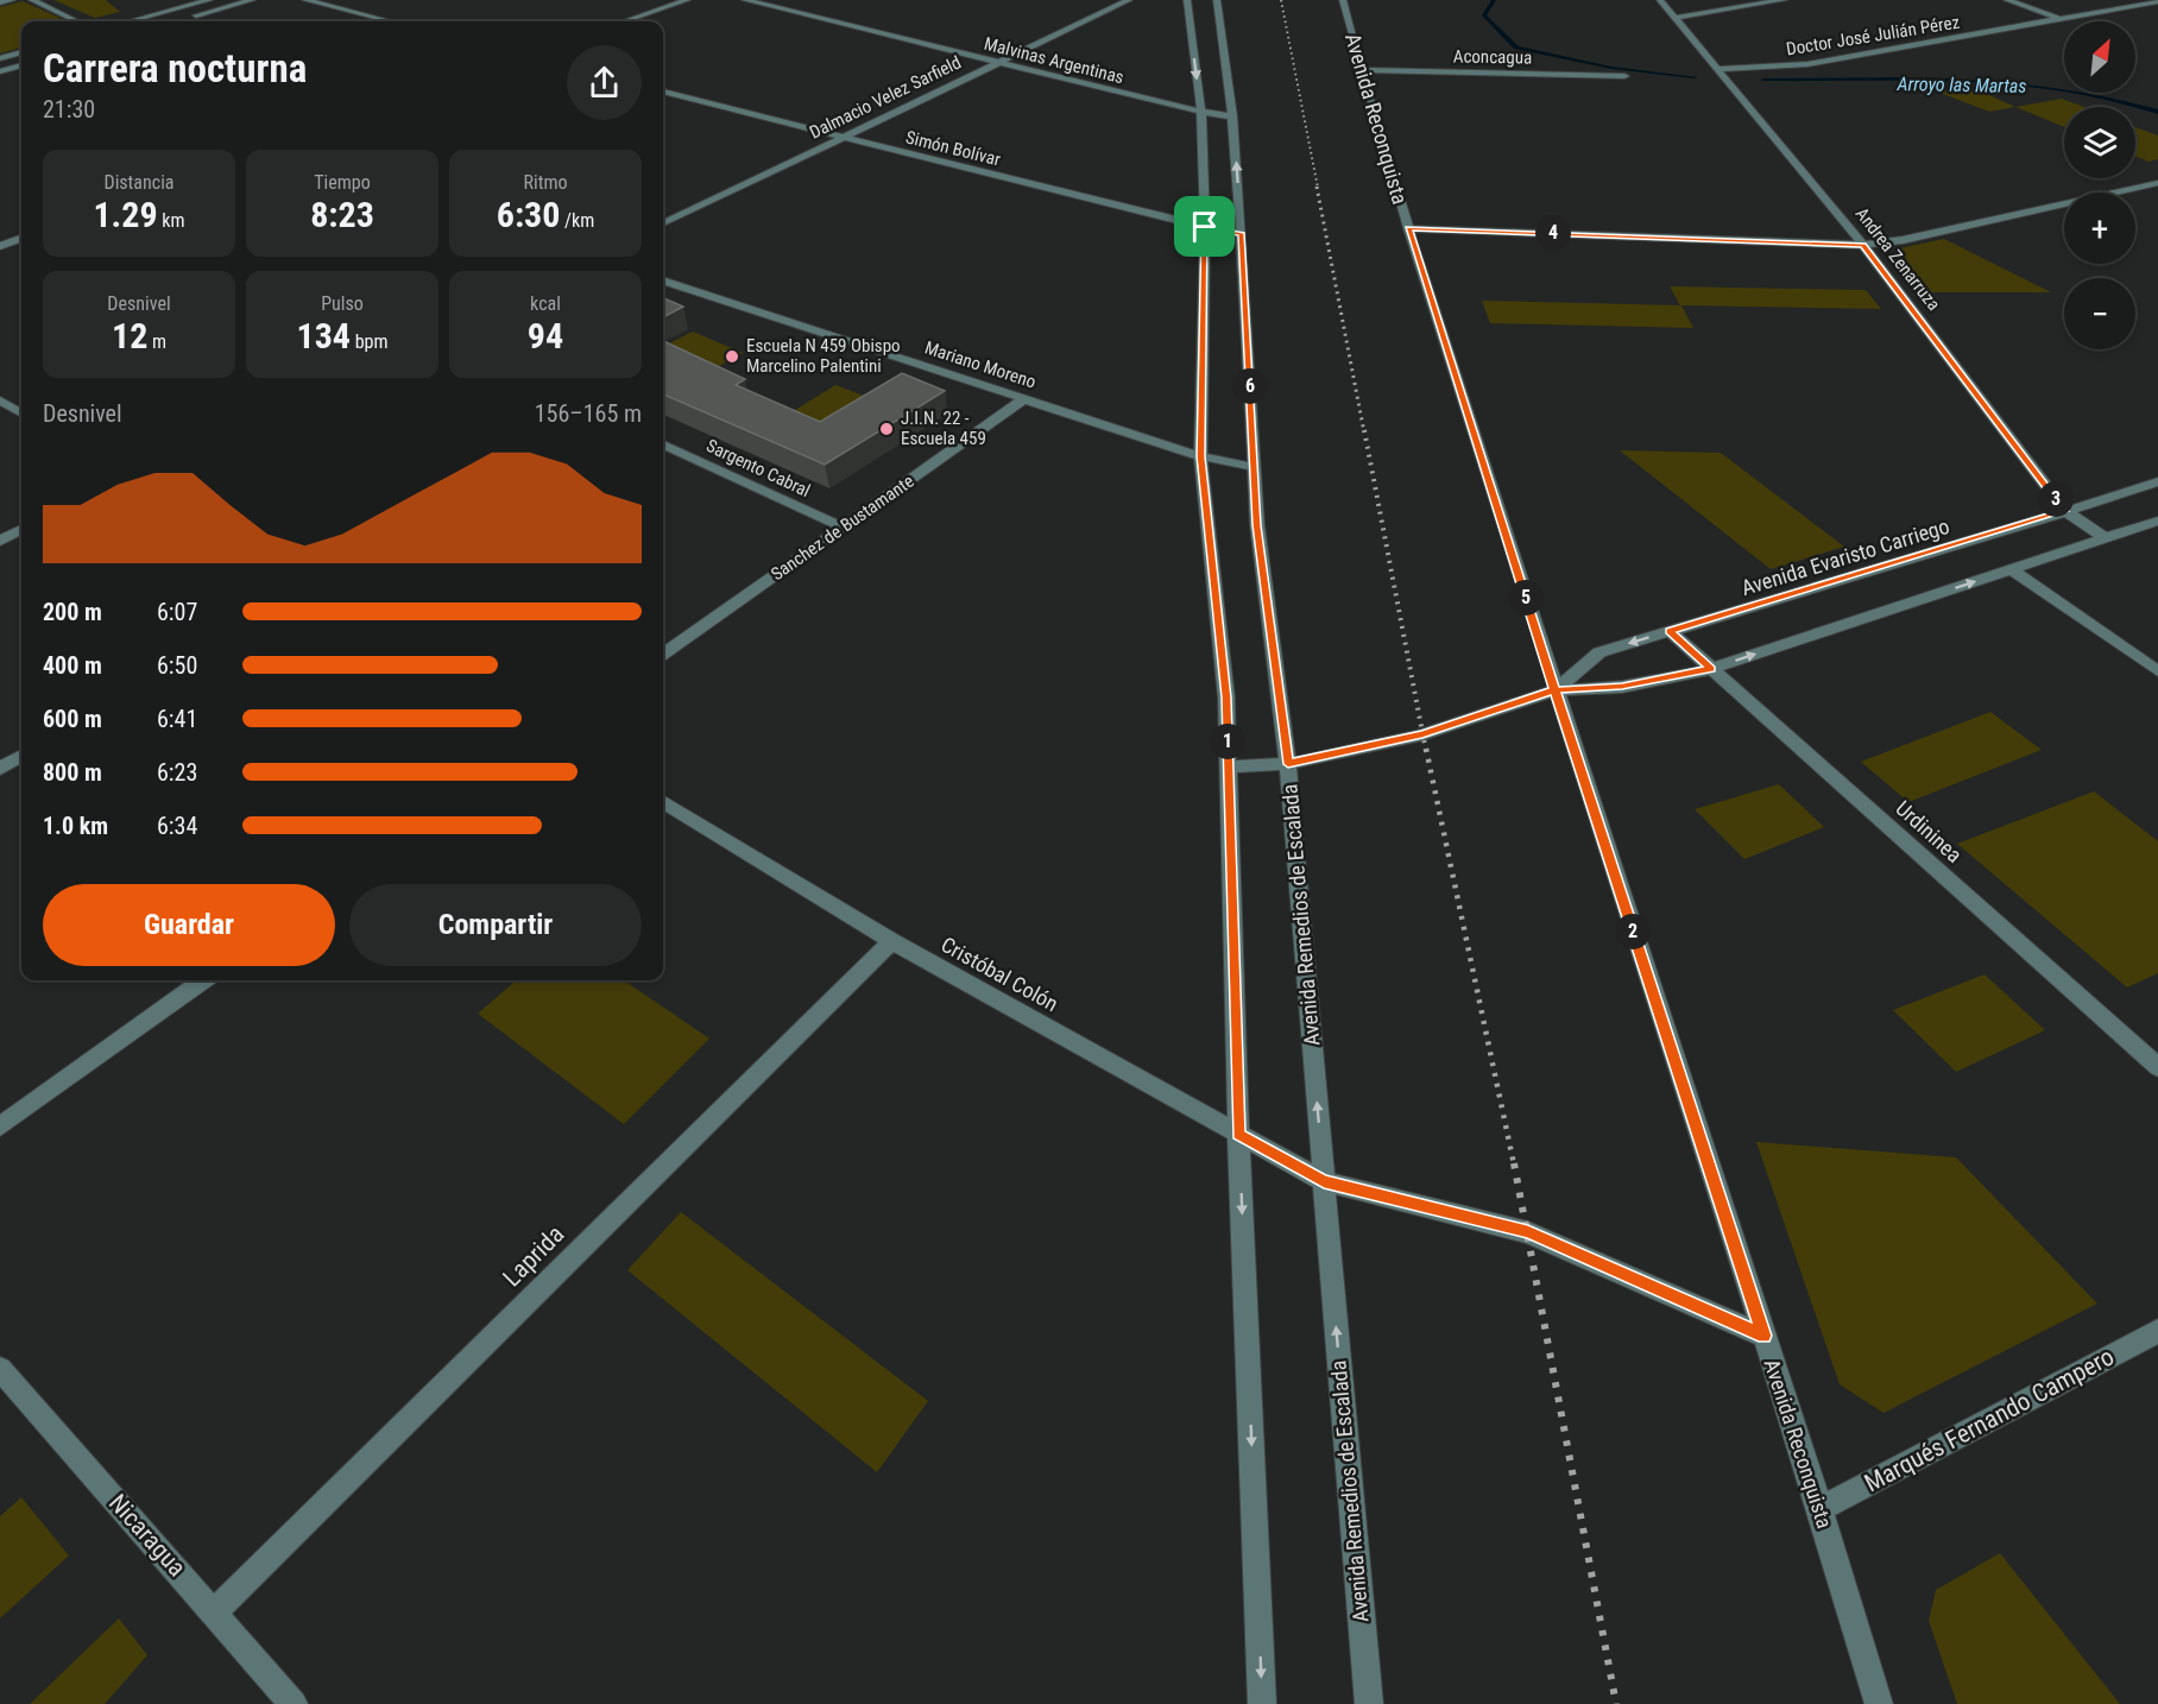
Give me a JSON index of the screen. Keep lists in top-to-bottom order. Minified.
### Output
{"streets":{"street":["Doctor José Julián Pérez","Aconcagua","Malvinas Argentinas","Dalmacio Velez Sarfield","Avenida Reconquista","Simón Bolívar","Andrea Zenarruza","Mariano Moreno","Sargento Cabral","Sanchez de Bustamante","Avenida Evaristo Carriego","Urdininea","Avenida Remedios de Escalada","Cristóbal Colón","Laprida","Marqués Fernando Campero","Nicaragua"]},"crossings":[["Doctor José Julián Pérez","Andrea Zenarruza"],["Aconcagua","Avenida Reconquista"],["Malvinas Argentinas","Dalmacio Velez Sarfield"],["Malvinas Argentinas","Avenida Remedios de Escalada"],["Dalmacio Velez Sarfield","Simón Bolívar"],["Avenida Reconquista","Avenida Evaristo Carriego"],["Avenida Reconquista","Cristóbal Colón"],["Avenida Reconquista","Marqués Fernando Campero"],["Simón Bolívar","Avenida Remedios de Escalada"],["Andrea Zenarruza","Avenida Evaristo Carriego"],["Mariano Moreno","Sanchez de Bustamante"],["Mariano Moreno","Avenida Remedios de Escalada"],["Sargento Cabral","Sanchez de Bustamante"],["Avenida Evaristo Carriego","Urdininea"],["Avenida Evaristo Carriego","Avenida Remedios de Escalada"],["Avenida Remedios de Escalada","Cristóbal Colón"],["Cristóbal Colón","Laprida"],["Laprida","Nicaragua"]],"water":["Arroyo las Martas"],"places":["Escuela N 459 Obispo Marcelino Palentini","J.I.N. 22 - Escuela 459"],"north":"top right","page":{"map_buttons":["+","−"],"heading":["Carrera nocturna","21:30"],"stats":[["Distancia","1.29 km"],["Tiempo","8:23"],["Ritmo","6:30 /km"],["Desnivel","12 m"],["Pulso","134 bpm"],["kcal","94"]],"pins":["4","6","3","5","1","2"],"chart":["Desnivel","156–165 m"],"list":[{"name":"200 m","note":"6:07"},{"name":"400 m","note":"6:50"},{"name":"600 m","note":"6:41"},{"name":"800 m","note":"6:23"},{"name":"1.0 km","note":"6:34"}],"buttons":["Guardar","Compartir"]}}
